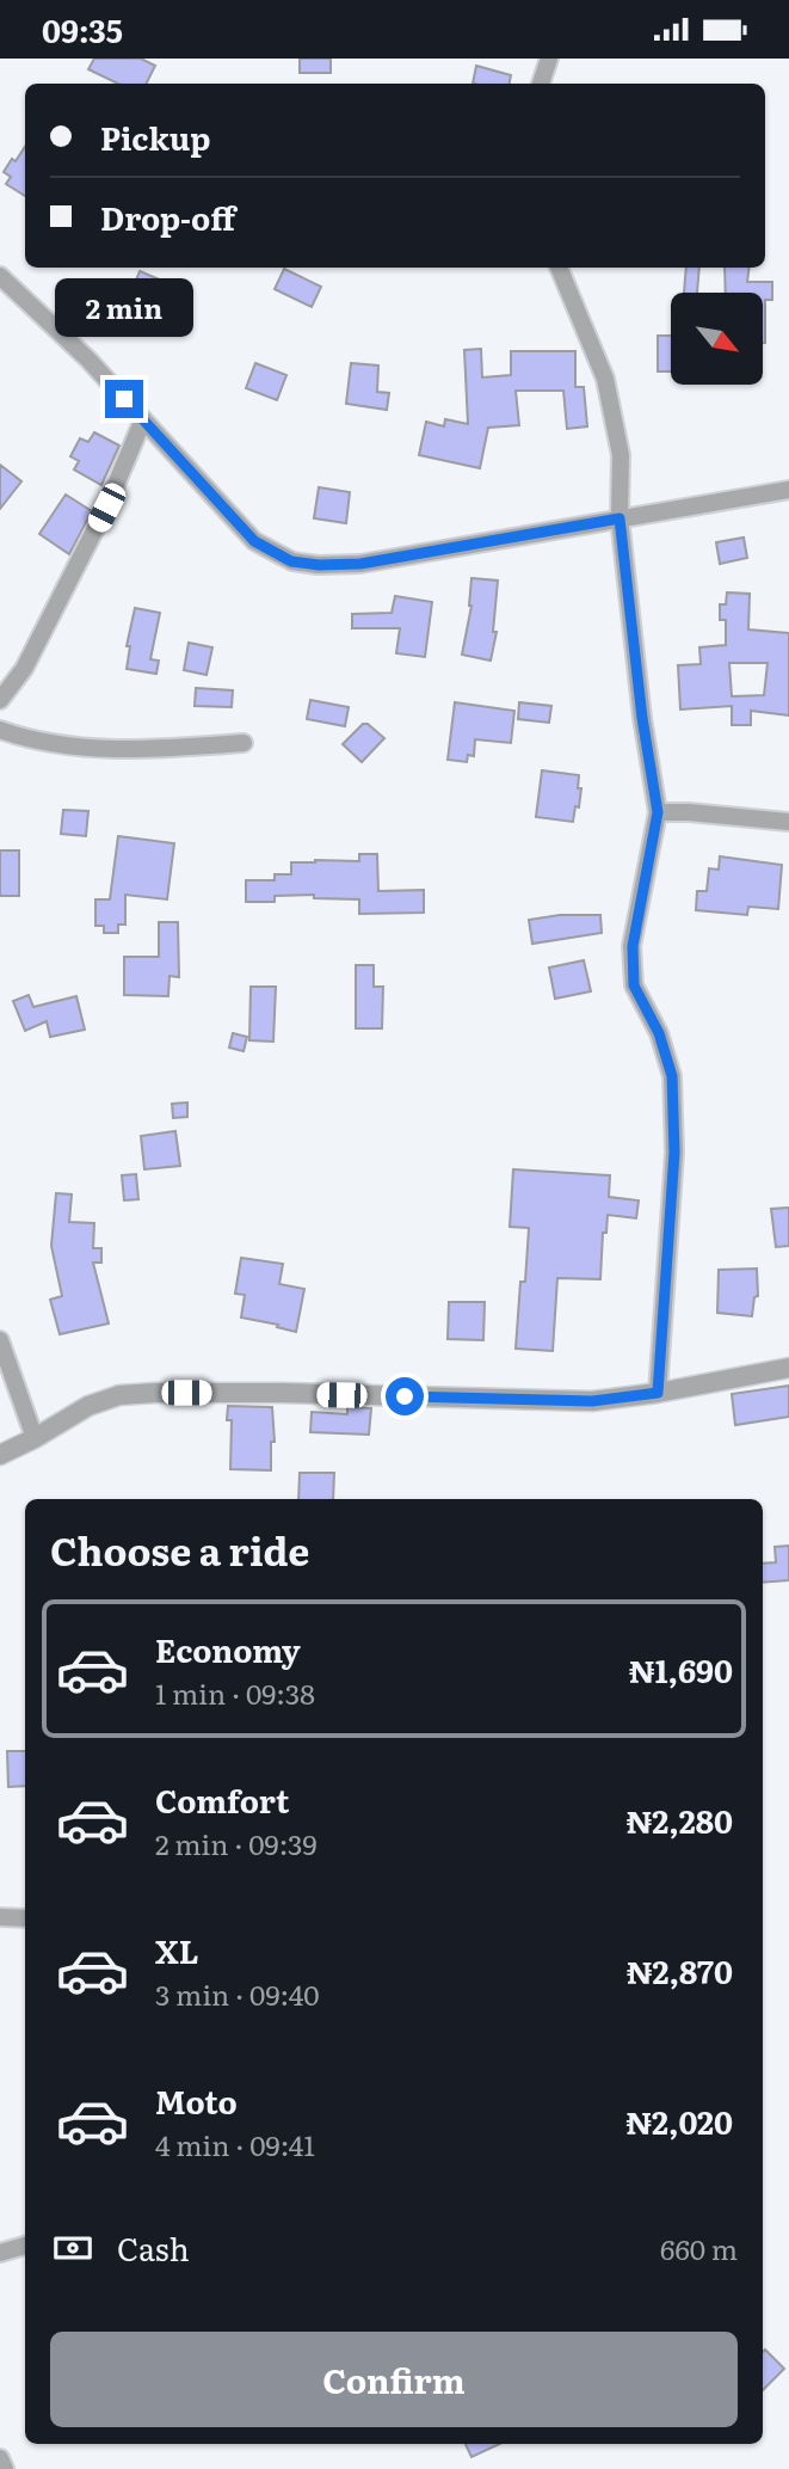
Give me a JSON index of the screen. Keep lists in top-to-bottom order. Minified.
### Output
{"north":"bottom right","page":{"status":"09:35","banner":["Pickup","Drop-off"],"bubble":"2 min","heading":"Choose a ride","list":[{"name":"Economy","note":"1 min · 09:38","value":"₦1,690"},{"name":"Comfort","note":"2 min · 09:39","value":"₦2,280"},{"name":"XL","note":"3 min · 09:40","value":"₦2,870"},{"name":"Moto","note":"4 min · 09:41","value":"₦2,020"}],"pay":["Cash","660 m"],"buttons":"Confirm"}}
